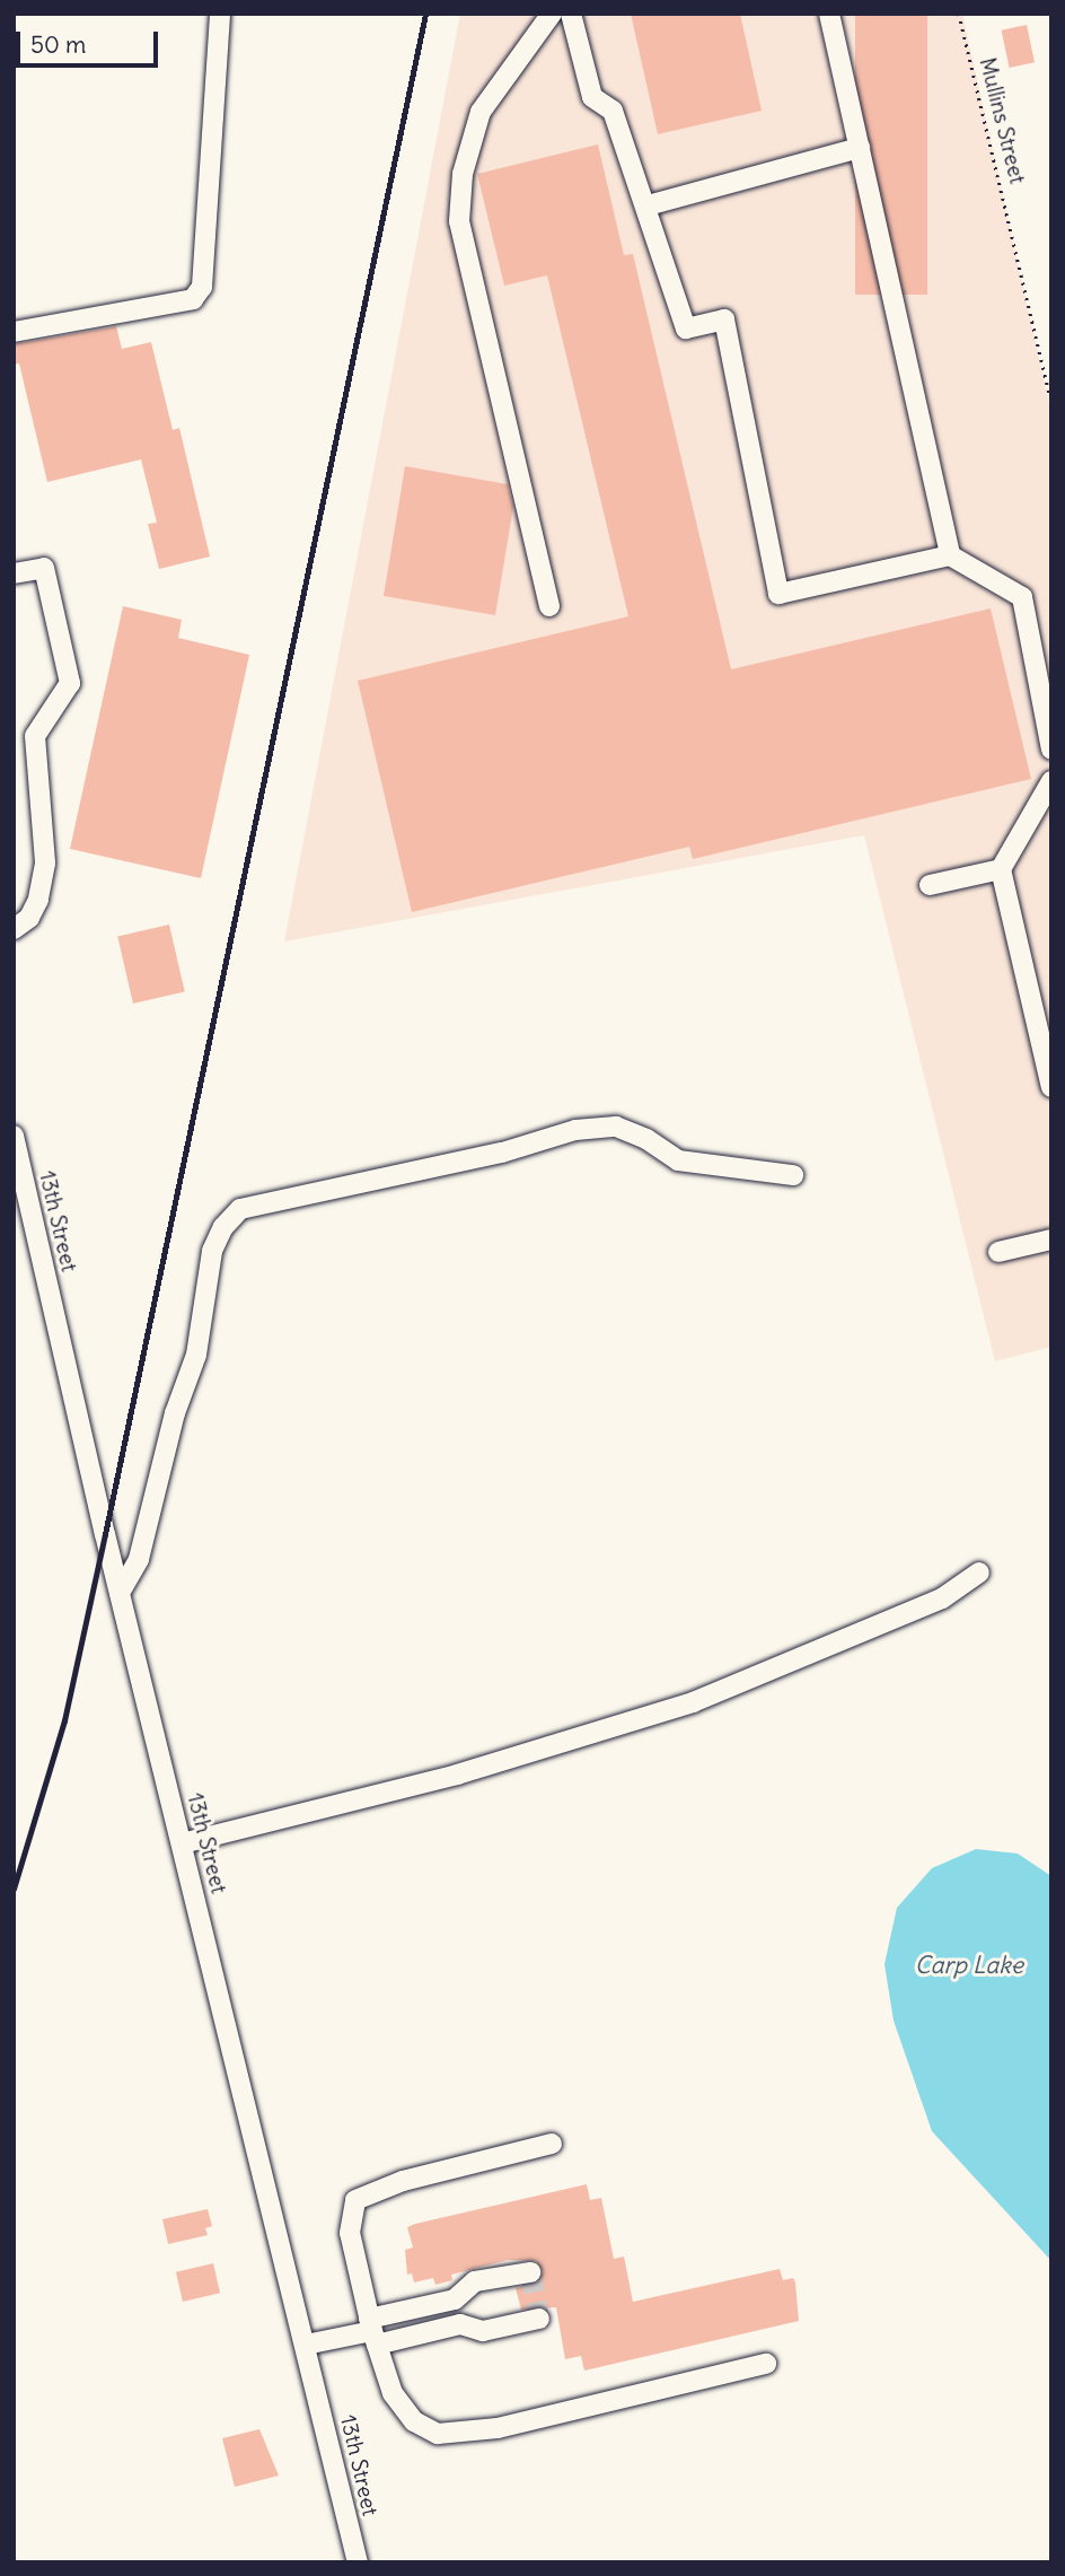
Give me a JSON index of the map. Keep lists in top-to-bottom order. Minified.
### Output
{"streets":{"street":["13th Street"],"path":["Mullins Street"]},"water":["Carp Lake"],"scale_bar":"50 m"}
